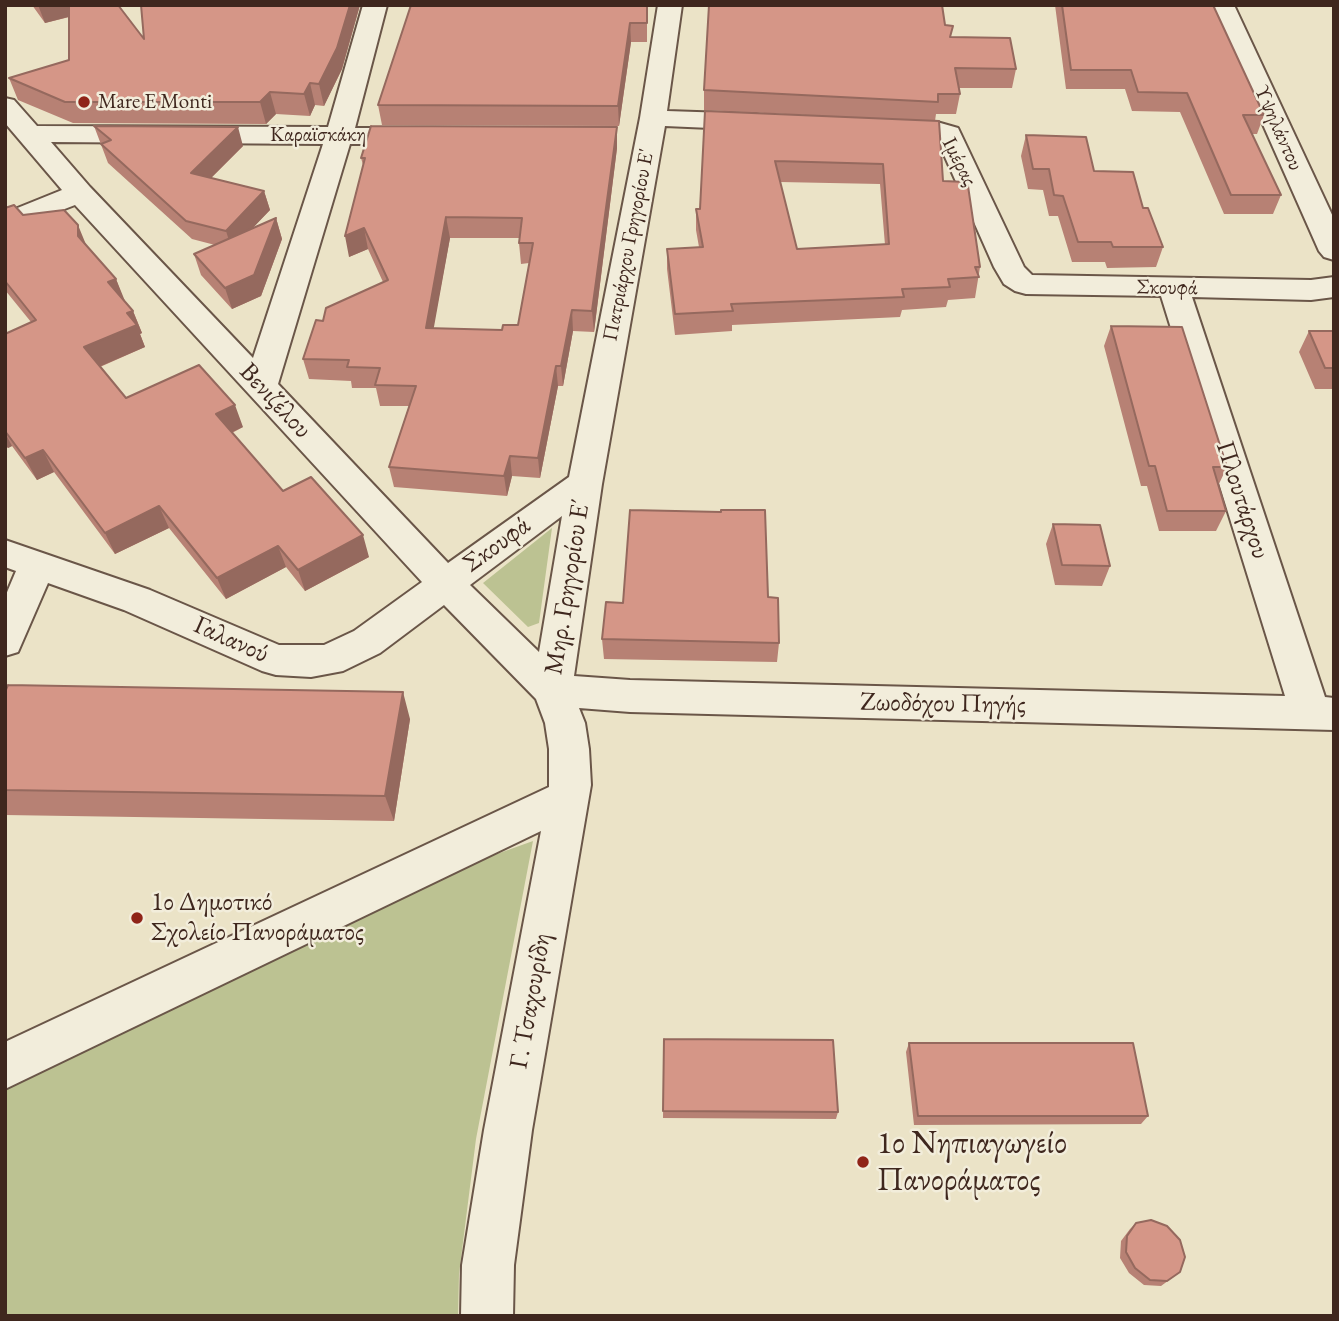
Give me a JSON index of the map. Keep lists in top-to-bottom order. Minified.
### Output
{"streets":{"street":["Υψηλάντου","Καραϊσκάκη","Ιμέρας","Πατριάρχου Γρηγορίου Ε'","Σκουφά","Βενιζέλου","Πλουτάρχου","Μηρ. Γρηγορίου Ε΄","Γαλανού","Ζωοδόχου Πηγής","Γ. Τσαχουρίδη"]},"crossings":[["Καραϊσκάκη","Βενιζέλου"],["Ιμέρας","Σκουφά"],["Πατριάρχου Γρηγορίου Ε'","Σκουφά"],["Πατριάρχου Γρηγορίου Ε'","Μηρ. Γρηγορίου Ε΄"],["Σκουφά","Βενιζέλου"],["Σκουφά","Πλουτάρχου"],["Σκουφά","Μηρ. Γρηγορίου Ε΄"],["Σκουφά","Γαλανού"],["Βενιζέλου","Μηρ. Γρηγορίου Ε΄"],["Βενιζέλου","Γαλανού"],["Βενιζέλου","Ζωοδόχου Πηγής"],["Βενιζέλου","Γ. Τσαχουρίδη"],["Πλουτάρχου","Ζωοδόχου Πηγής"],["Μηρ. Γρηγορίου Ε΄","Ζωοδόχου Πηγής"],["Μηρ. Γρηγορίου Ε΄","Γ. Τσαχουρίδη"],["Ζωοδόχου Πηγής","Γ. Τσαχουρίδη"]],"places":["Mare E Monti","1ο Δημοτικό Σχολείο Πανοράματος","1ο Νηπιαγωγείο Πανοράματος"]}
